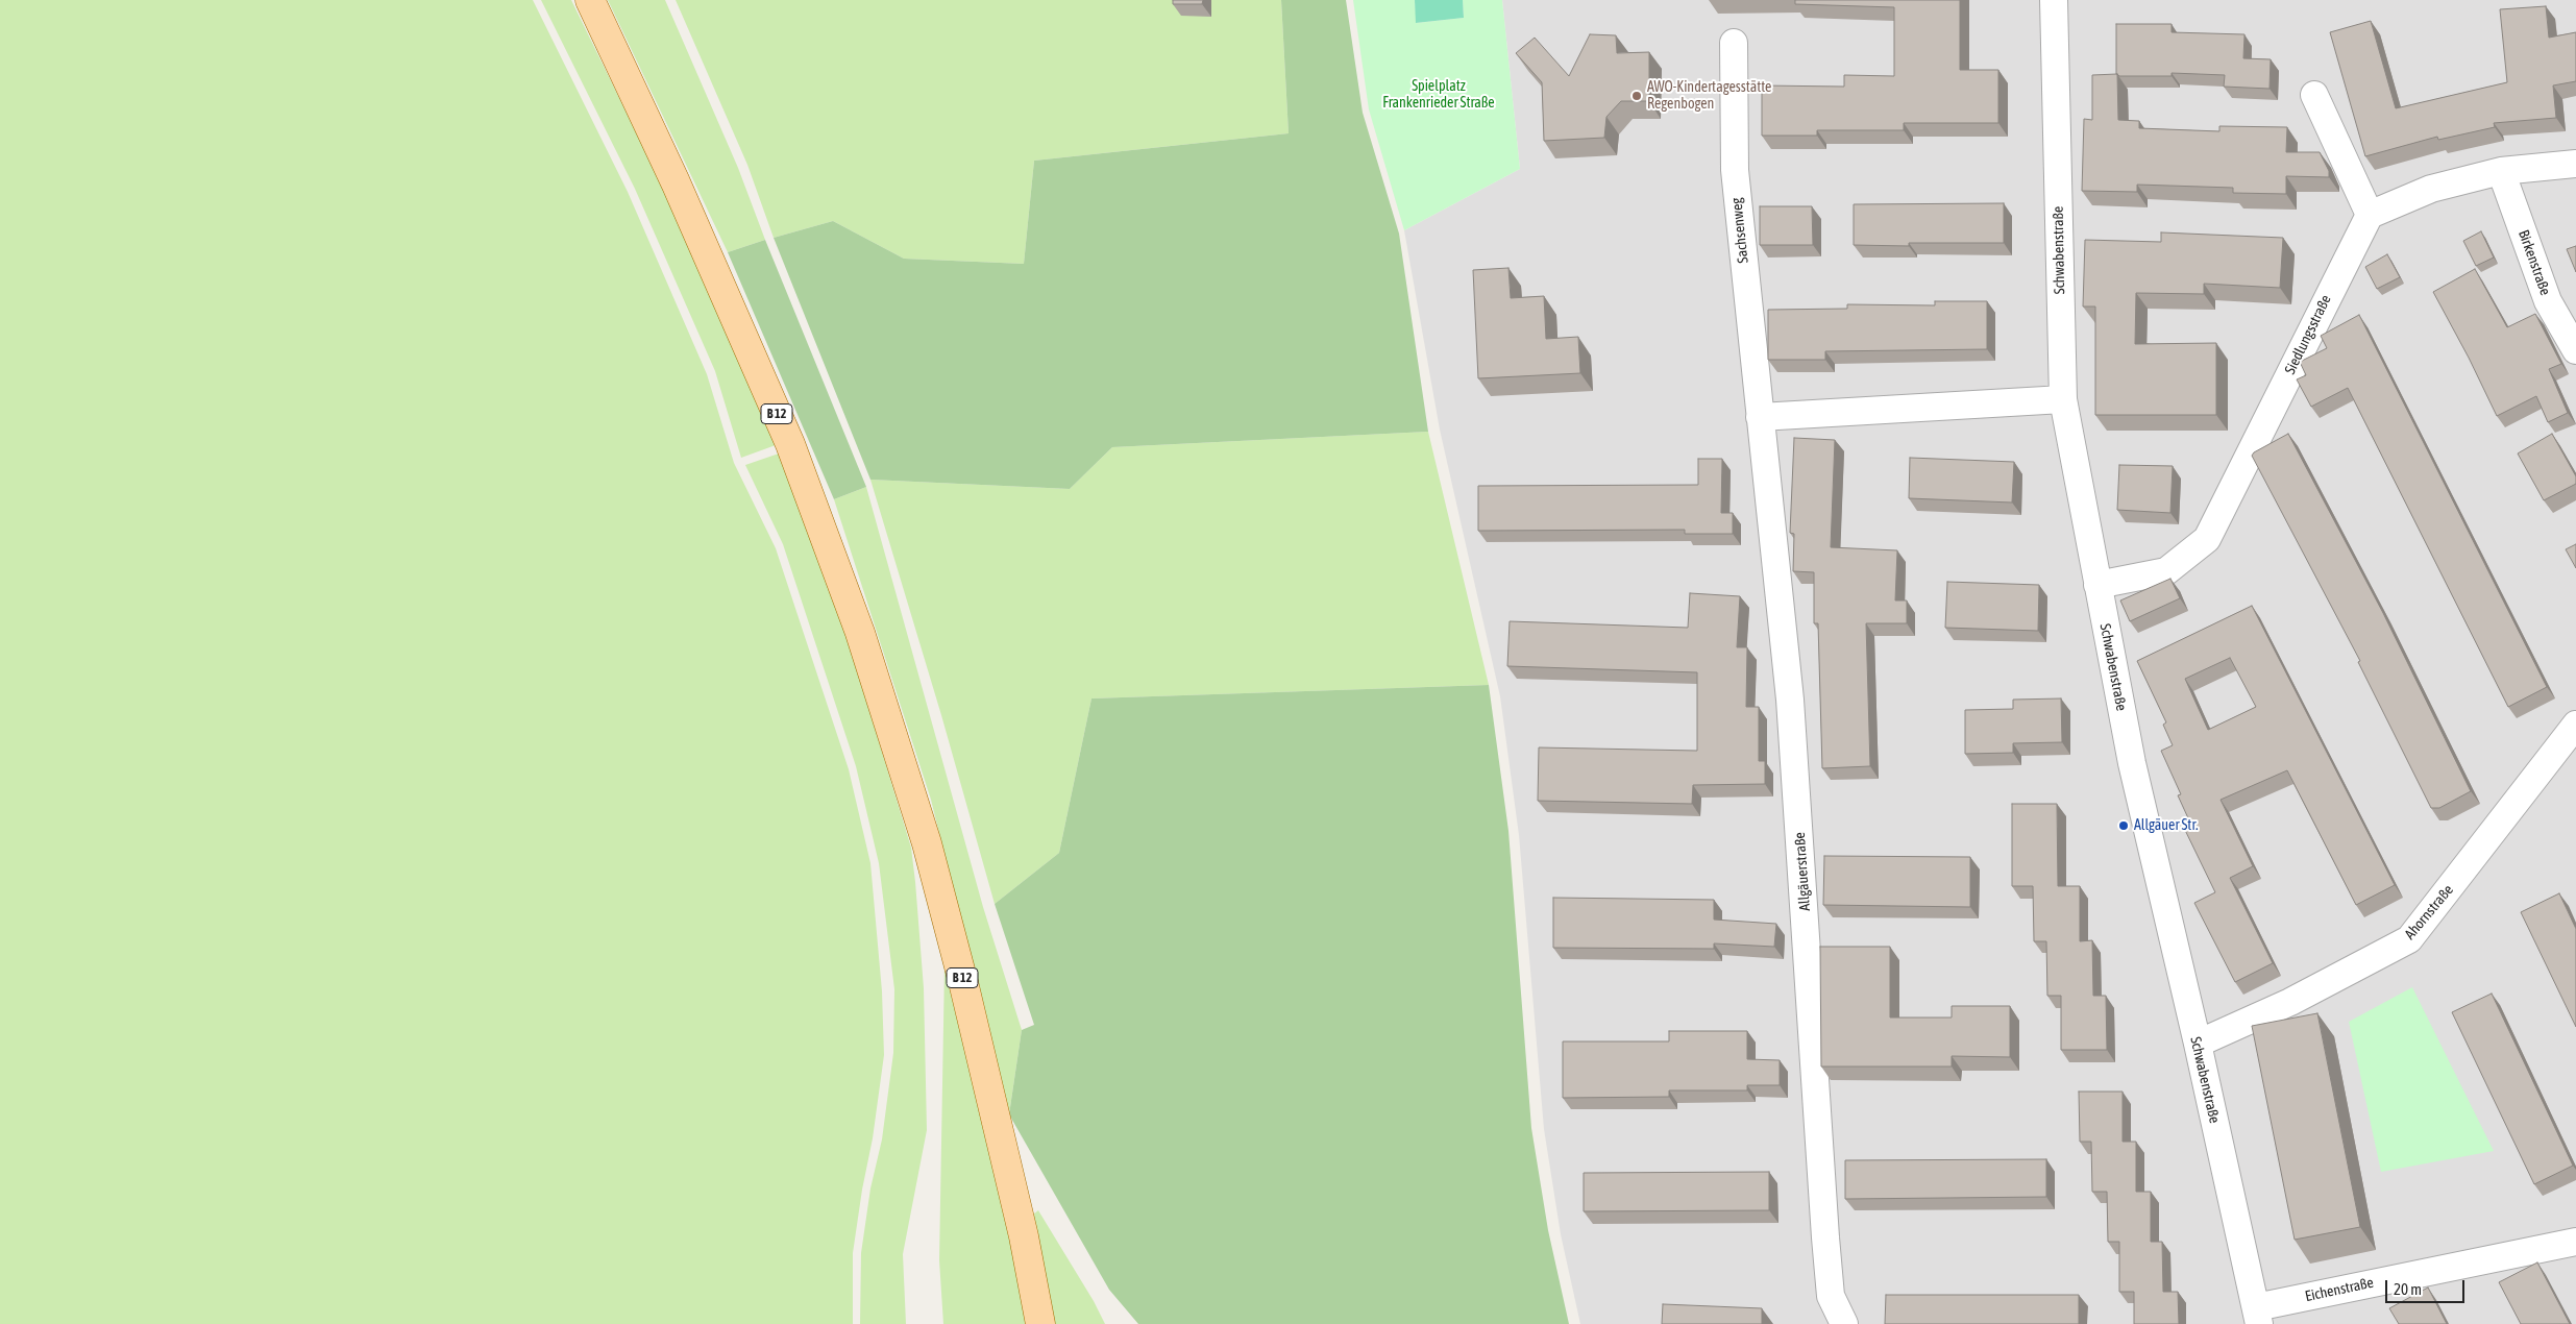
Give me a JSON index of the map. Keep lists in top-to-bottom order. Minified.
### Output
{"streets":{"main road":["B 12"],"street":["Sachsenweg","Schwabenstraße","Birkenstraße","Siedlungsstraße","Allgäuerstraße","Ahornstraße","Eichenstraße"]},"crossings":[["Sachsenweg","Allgäuerstraße"],["Schwabenstraße","Siedlungsstraße"],["Schwabenstraße","Ahornstraße"],["Schwabenstraße","Eichenstraße"]],"parks":["Spielplatz Frankenrieder Straße"],"places":["AWO-Kindertagesstätte Regenbogen","Allgäuer Str."],"scale_bar":"20 m"}
